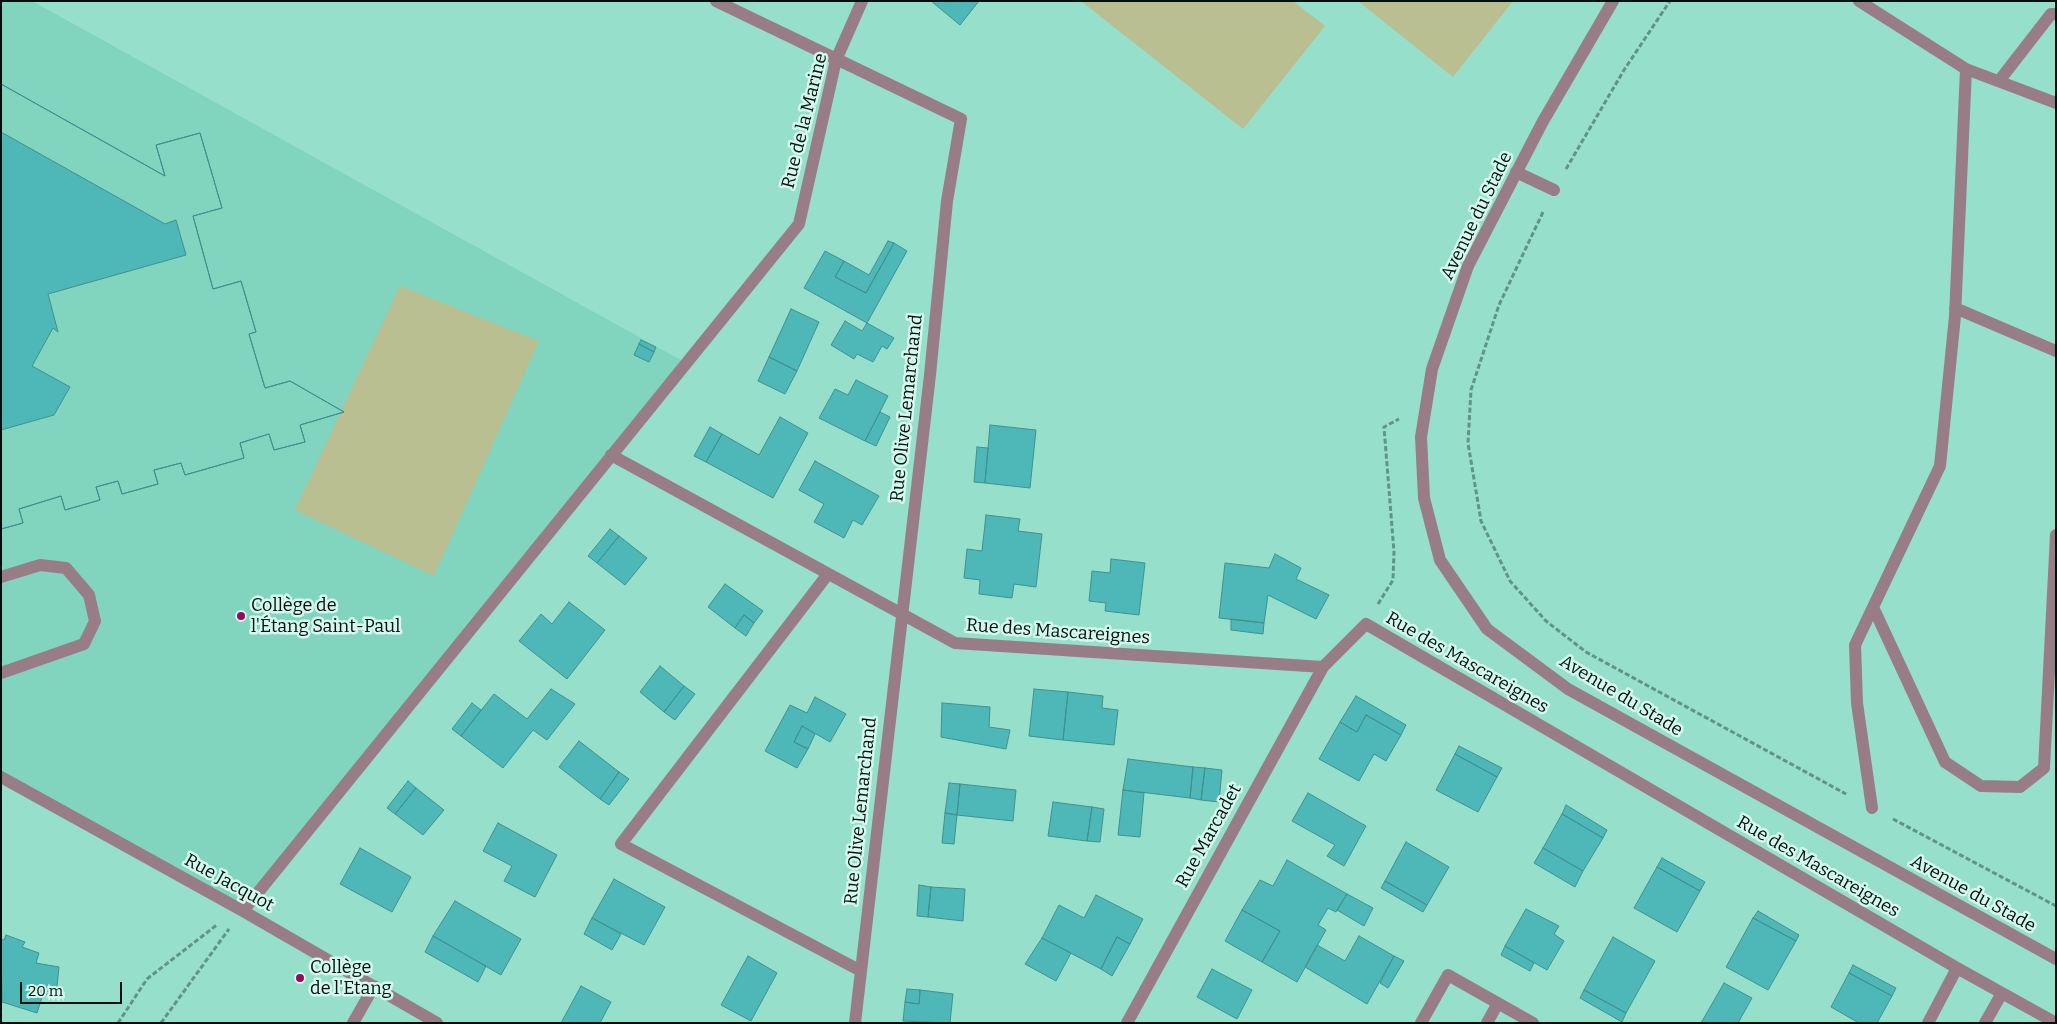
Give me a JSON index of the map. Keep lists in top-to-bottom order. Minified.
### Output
{"streets":{"street":["Rue de la Marine","Avenue du Stade","Rue Olive Lemarchand","Rue des Mascareignes","Rue Marcadet","Rue Jacquot"]},"crossings":[["Rue de la Marine","Rue Olive Lemarchand"],["Rue de la Marine","Rue des Mascareignes"],["Rue Olive Lemarchand","Rue des Mascareignes"],["Rue des Mascareignes","Rue Marcadet"]],"places":["Collège de l'Étang Saint-Paul","Collège de l'Etang"],"scale_bar":"20 m"}
